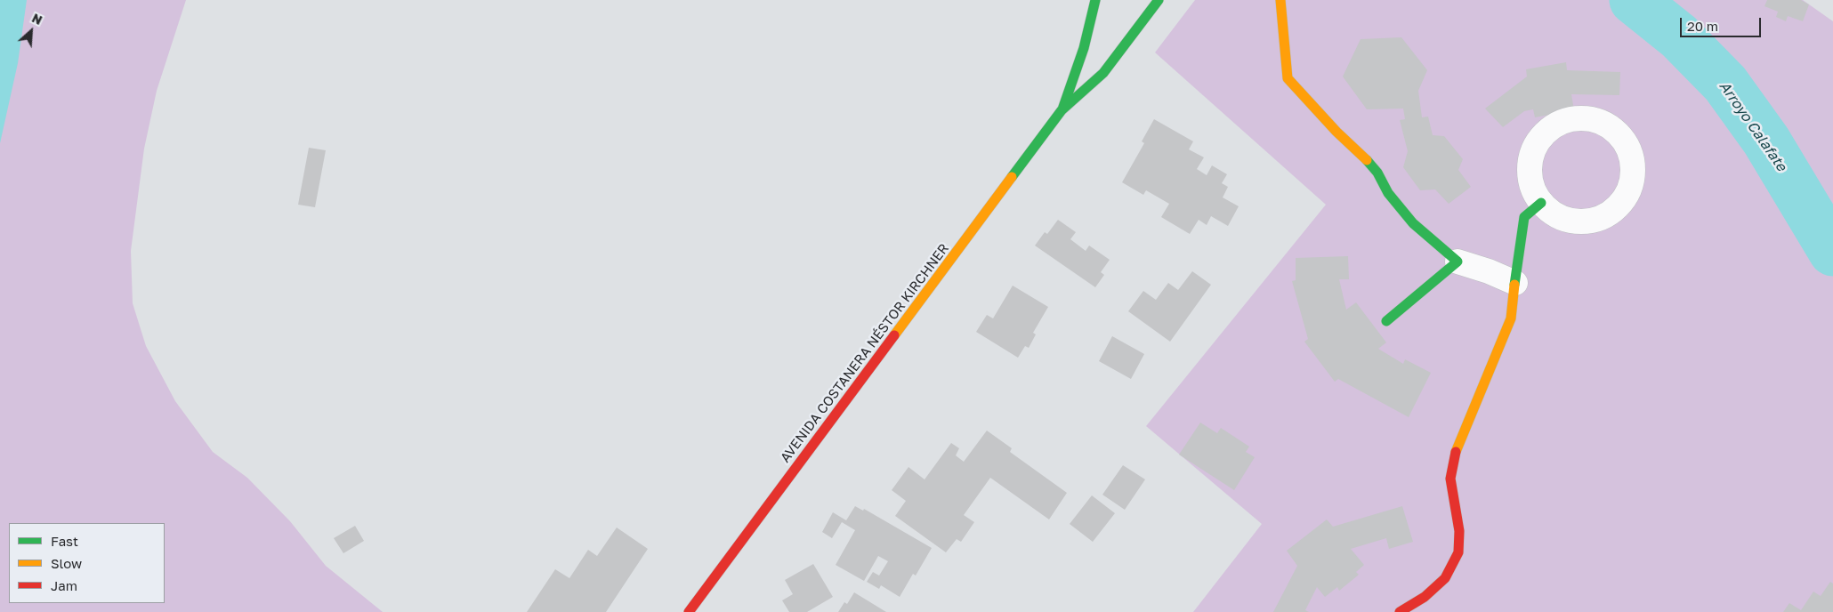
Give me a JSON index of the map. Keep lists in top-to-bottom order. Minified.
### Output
{"streets":{"main road":["AVENIDA COSTANERA NÉSTOR KIRCHNER"]},"water":["Arroyo Calafate"],"legend":["Fast","Slow","Jam"],"scale_bar":"20 m","north":"top right"}
